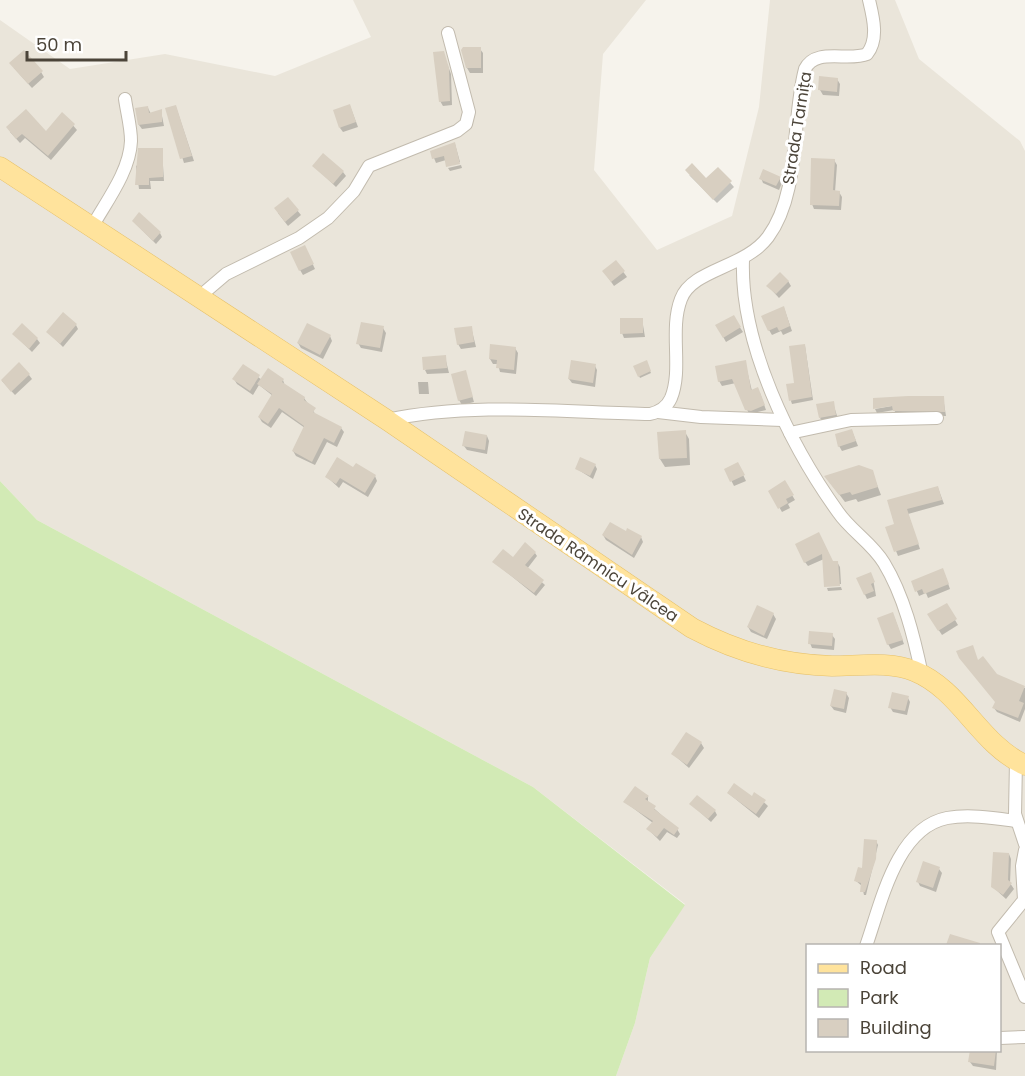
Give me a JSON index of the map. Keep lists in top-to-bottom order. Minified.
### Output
{"streets":{"main road":["Strada Râmnicu Vâlcea"],"street":["Strada Tarnița"]},"legend":["Road","Park","Building"],"scale_bar":"50 m"}
